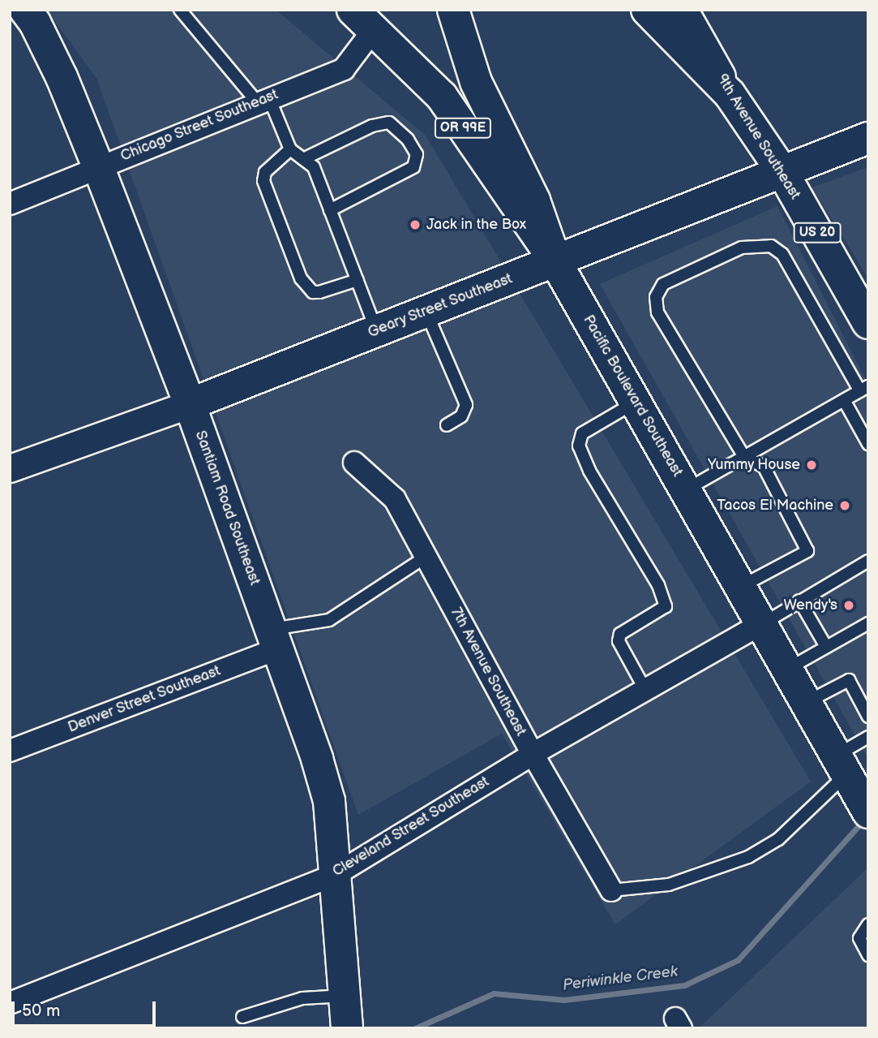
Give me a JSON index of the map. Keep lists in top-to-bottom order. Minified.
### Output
{"streets":{"main road":["OR 99E","9th Avenue Southeast","US 20","Geary Street Southeast","Pacific Boulevard Southeast","Santiam Road Southeast"],"street":["Chicago Street Southeast","7th Avenue Southeast","Denver Street Southeast","Cleveland Street Southeast"]},"crossings":[["Chicago Street Southeast","Pacific Boulevard Southeast"],["Chicago Street Southeast","Santiam Road Southeast"],["9th Avenue Southeast","Geary Street Southeast"],["Geary Street Southeast","Pacific Boulevard Southeast"],["Geary Street Southeast","Santiam Road Southeast"],["Pacific Boulevard Southeast","Cleveland Street Southeast"],["Santiam Road Southeast","Denver Street Southeast"],["Santiam Road Southeast","Cleveland Street Southeast"],["7th Avenue Southeast","Cleveland Street Southeast"]],"water":["Periwinkle Creek"],"places":["Jack in the Box","Yummy House","Tacos El Machine","Wendy's"],"scale_bar":"50 m"}
